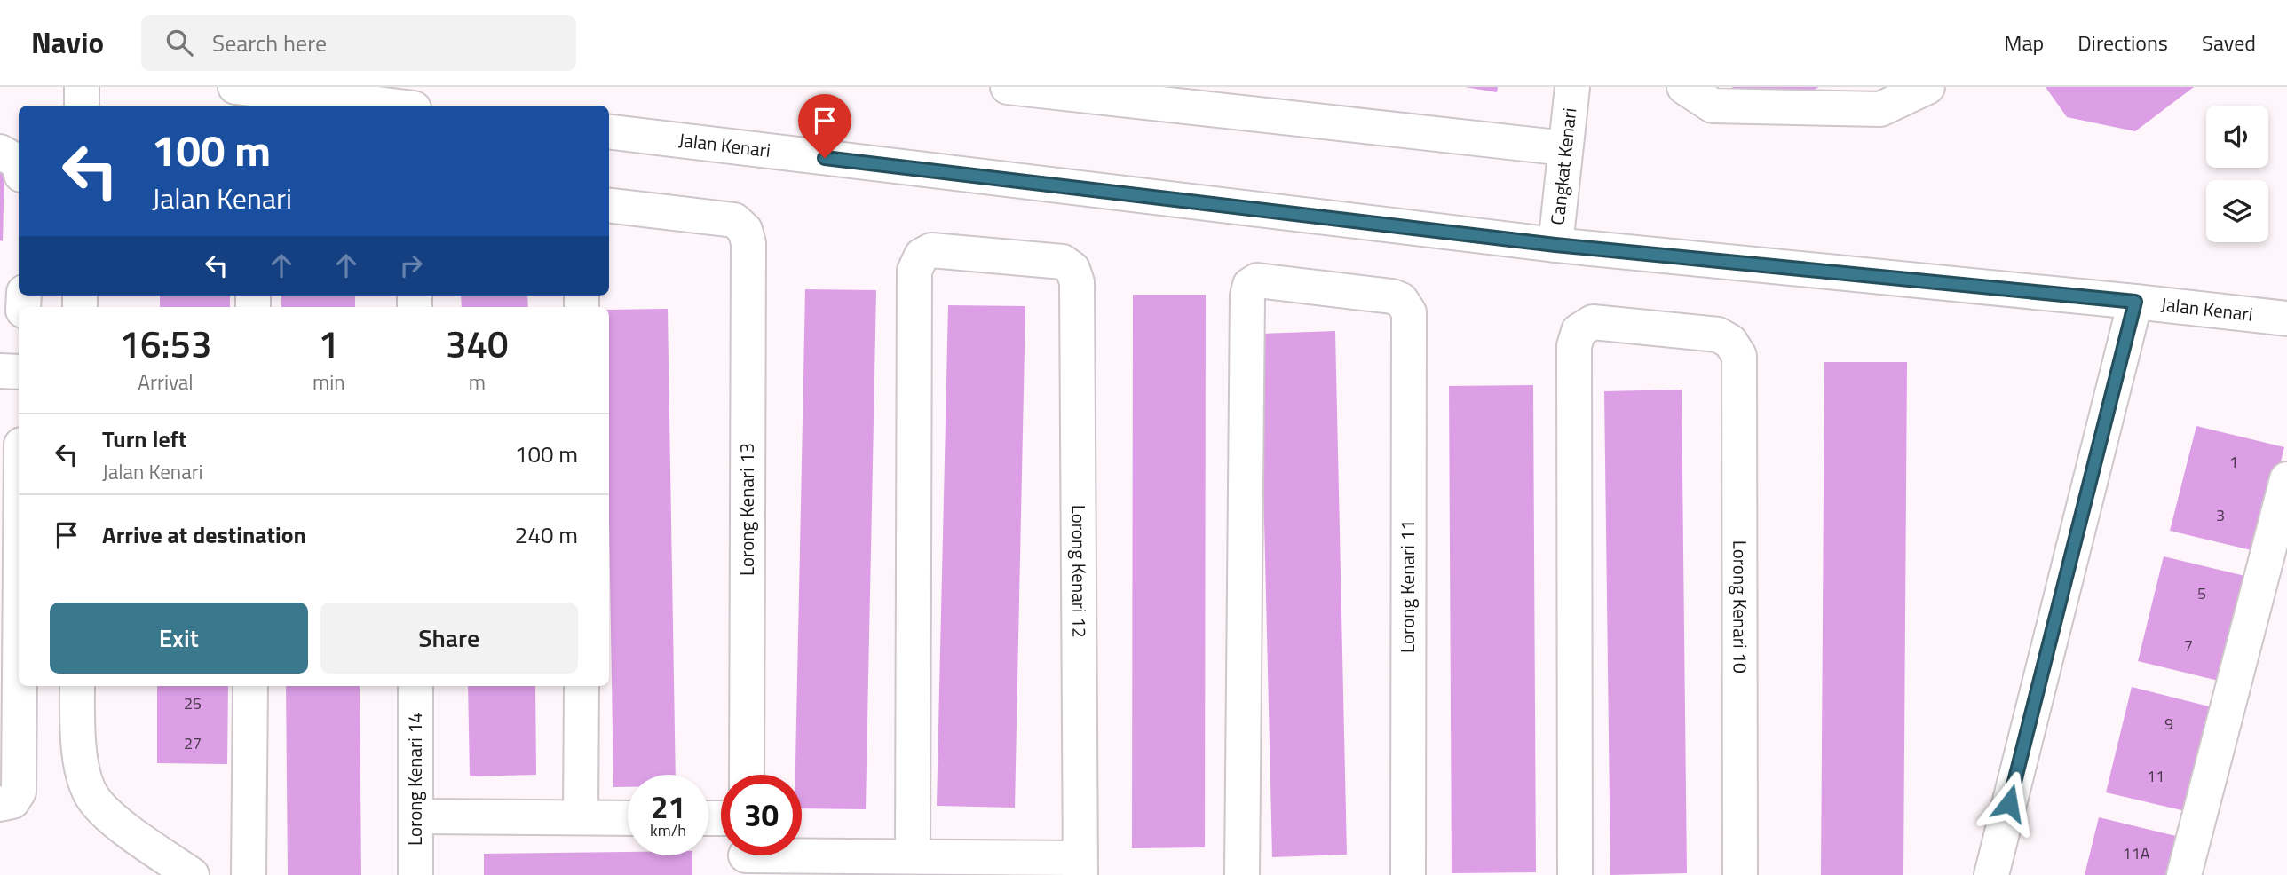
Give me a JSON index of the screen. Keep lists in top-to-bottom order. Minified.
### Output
{"streets":{"street":["Jalan Kenari","Cangkat Kenari","Lorong Kenari 13","Lorong Kenari 12","Lorong Kenari 11","Lorong Kenari 10","Lorong Kenari 14"]},"crossings":[["Jalan Kenari","Cangkat Kenari"]],"house_numbers":["1","3","5","7","25","9","27","11","11A"],"page":{"header":"Navio","search":"Search here","nav":["Map","Directions","Saved"],"turn":["100 m","Jalan Kenari"],"eta":["16:53","Arrival","1","min","340","m"],"list":[{"name":"Turn left","note":"Jalan Kenari","value":"100 m"},{"name":"Arrive at destination","value":"240 m"}],"buttons":["Exit","Share"],"speed":"21 km/h","limit":"30"}}
